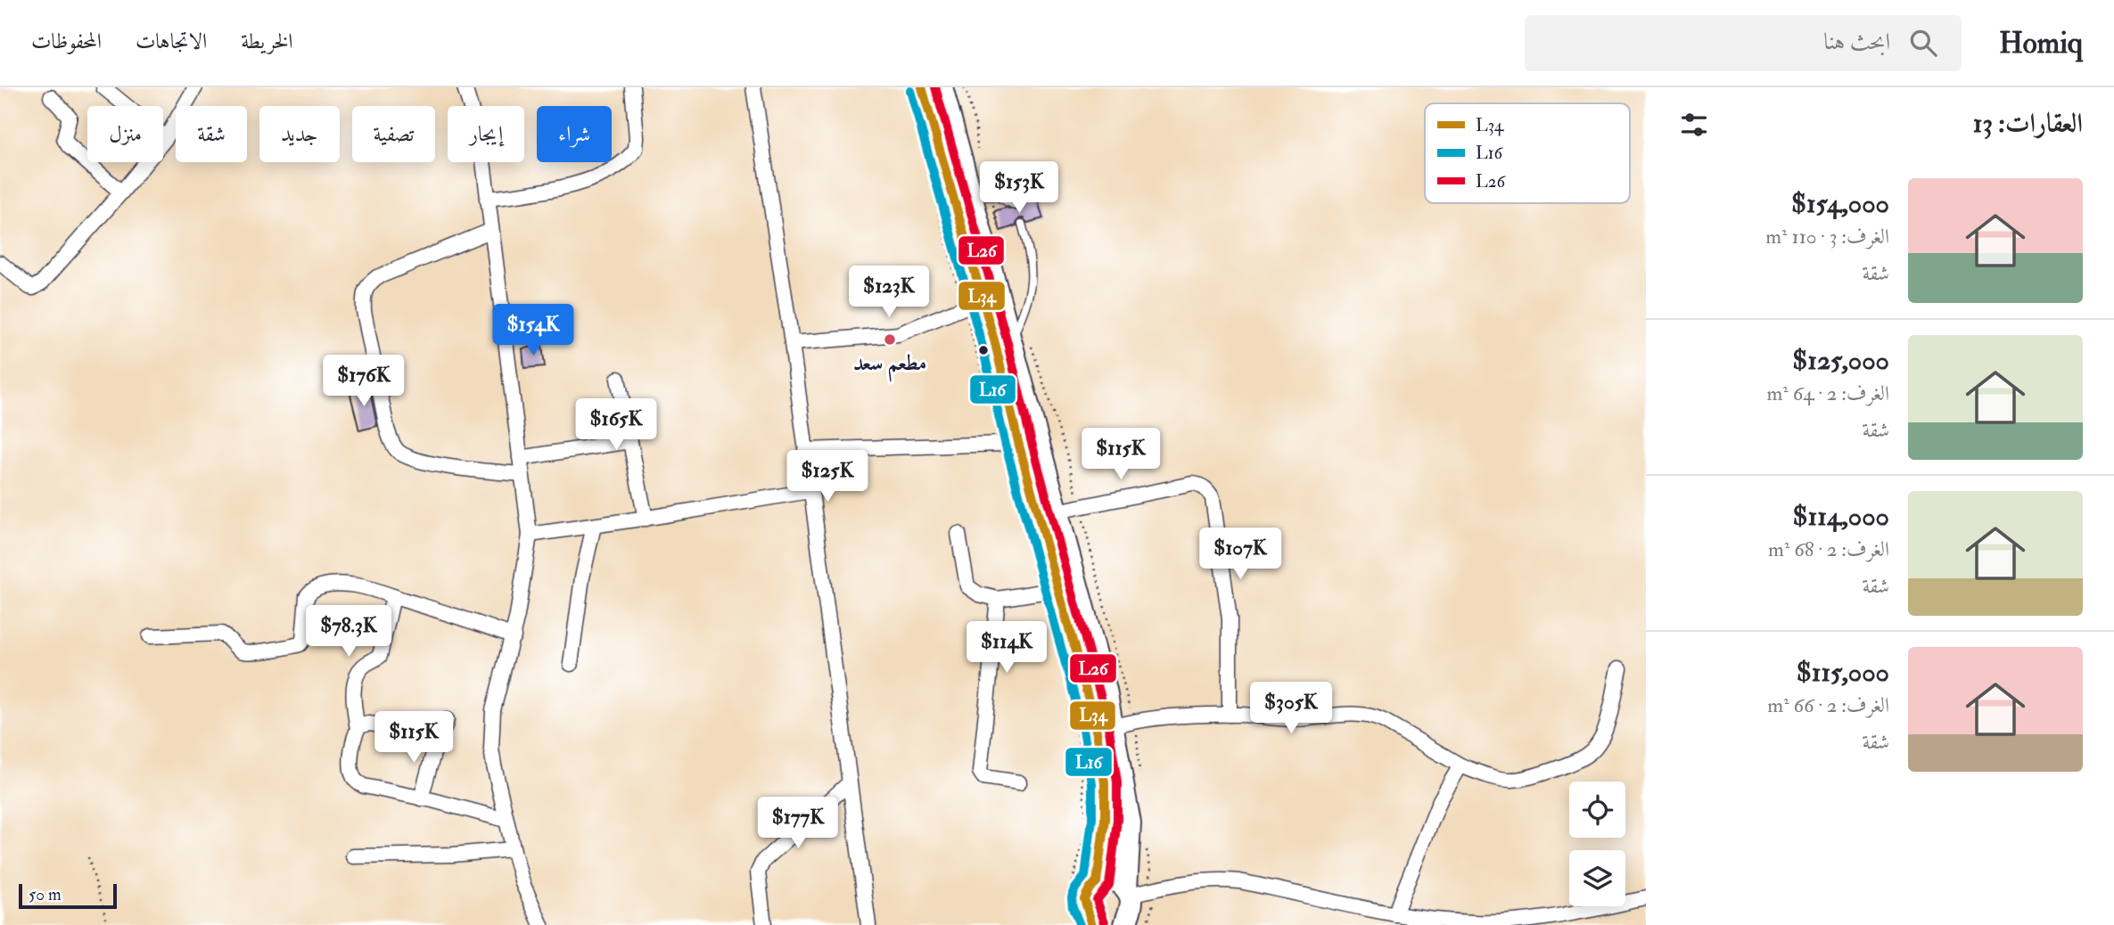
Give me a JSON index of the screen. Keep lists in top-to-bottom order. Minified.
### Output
{"places":["مطعم سعد"],"lines":["transit line L34","transit line L26","transit line L16"],"legend":["L34","L16","L26"],"scale_bar":"50 m","page":{"header":"Homiq","search":"ابحث هنا","nav":["الخريطة","الاتجاهات","المحفوظات"],"heading":"العقارات: 13","chip":["شراء","إيجار","تصفية","جديد","شقة","منزل"],"price":["$153K","$123K","$154K","$176K","$165K","$115K","$125K","$107K","$78.3K","$114K","$305K","$115K","$177K"],"list":[{"name":"$154,000","note":"الغرف: 3 · 110 m² · شقة"},{"name":"$125,000","note":"الغرف: 2 · 64 m² · شقة"},{"name":"$114,000","note":"الغرف: 2 · 68 m² · شقة"},{"name":"$115,000","note":"الغرف: 2 · 66 m² · شقة"}],"scale":"50 m"}}
